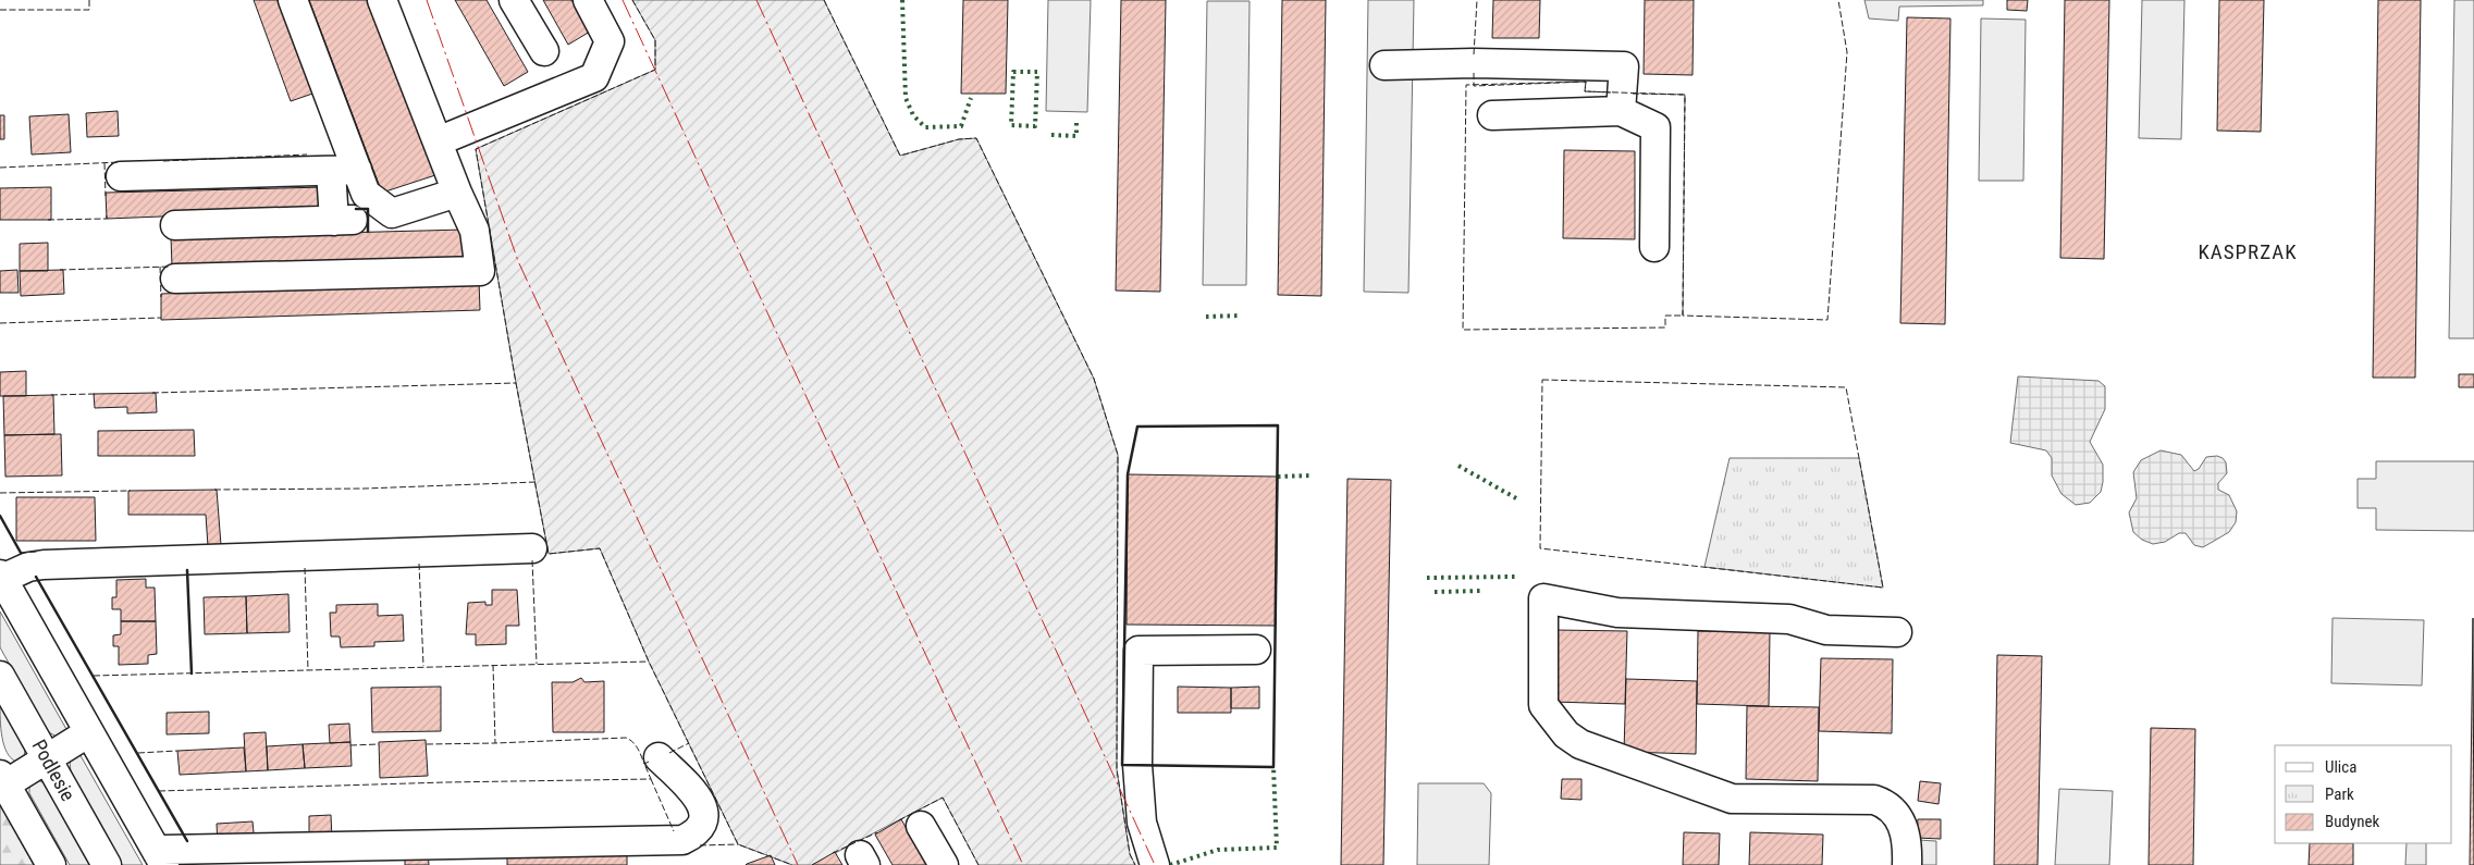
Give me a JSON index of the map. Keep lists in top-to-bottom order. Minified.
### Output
{"streets":{"street":["Podlesie"]},"districts":["KASPRZAK"],"legend":["Ulica","Park","Budynek"]}
